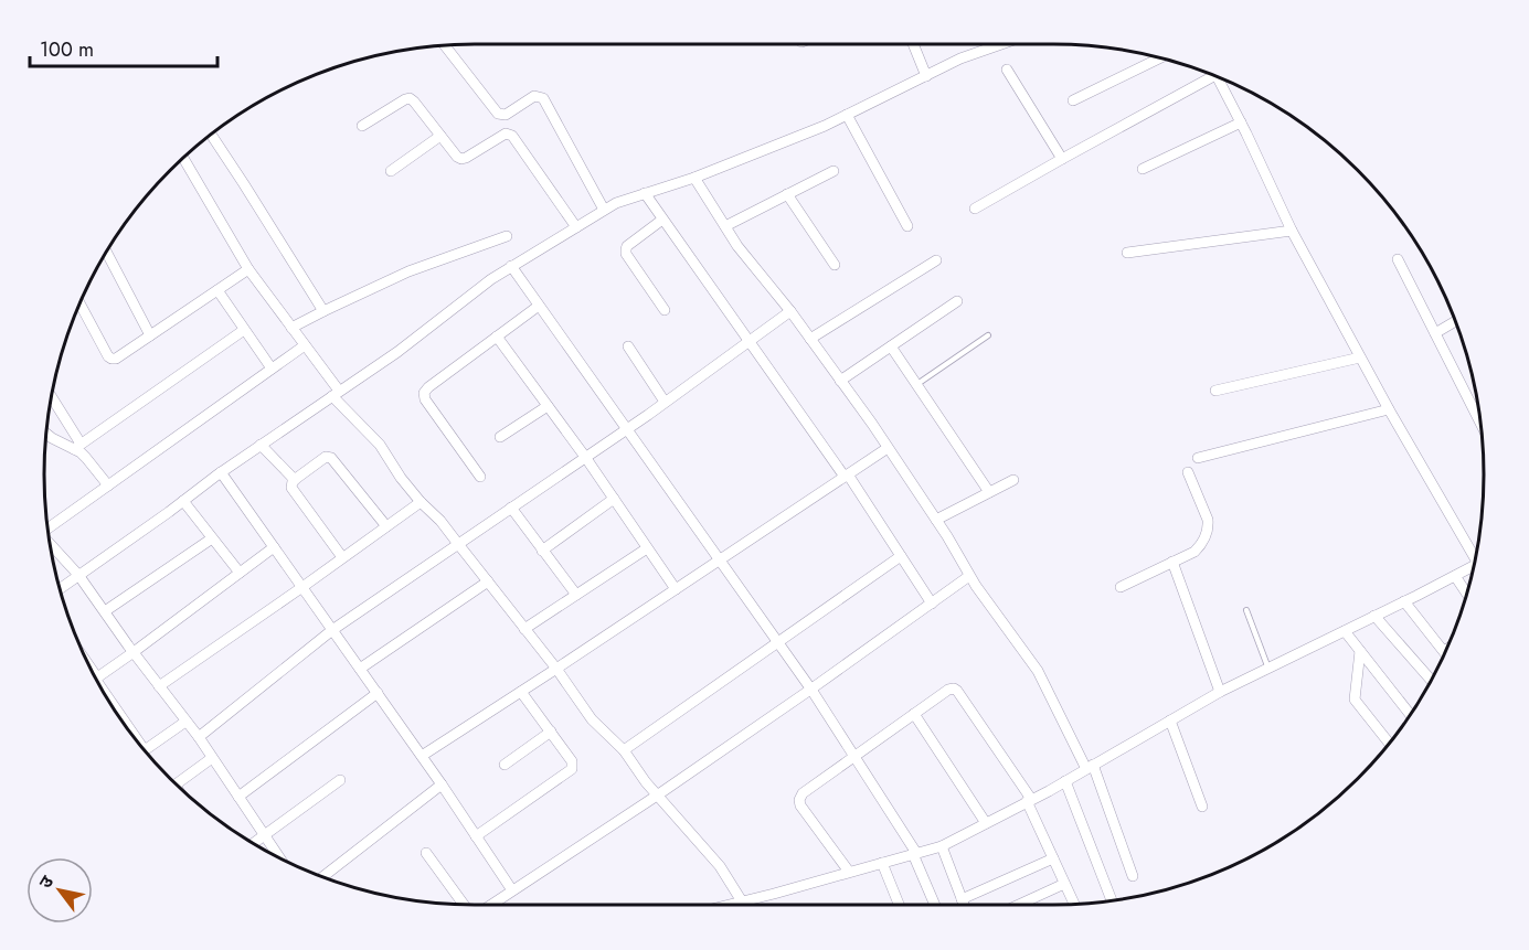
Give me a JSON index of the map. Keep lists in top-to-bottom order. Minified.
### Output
{"scale_bar":"100 m","north":"top left"}
